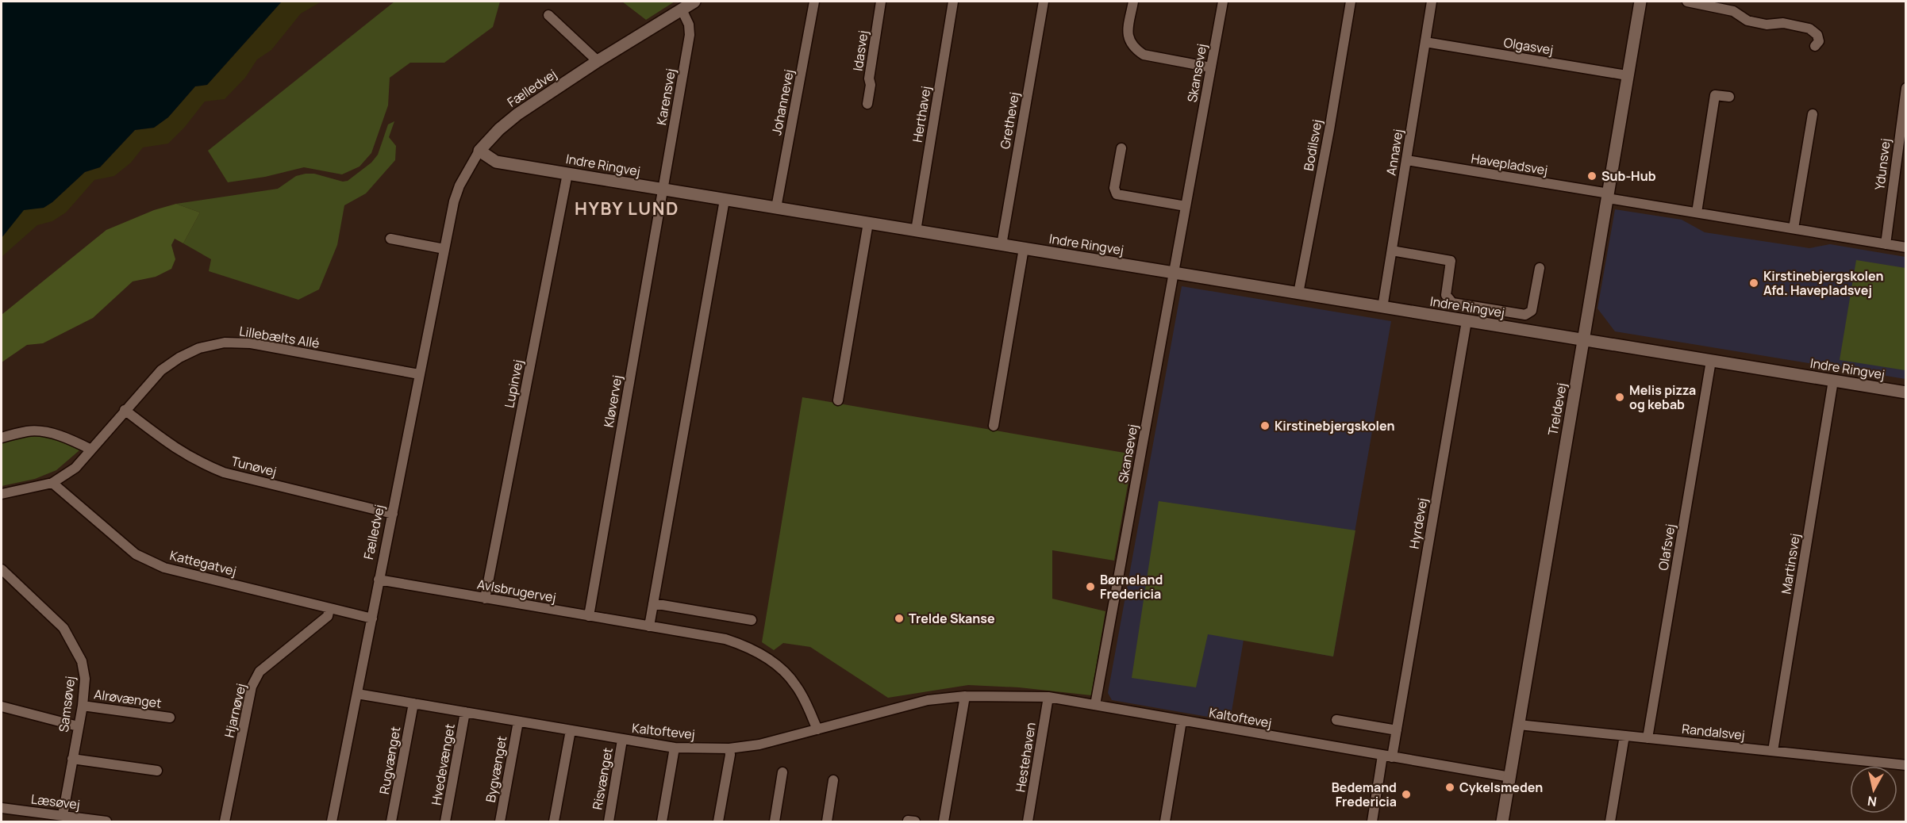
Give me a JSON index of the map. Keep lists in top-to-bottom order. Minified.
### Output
{"streets":{"street":["Olgasvej","Idasvej","Skansevej","Fælledvej","Karensvej","Johannevej","Herthavej","Grethevej","Bodilsvej","Annavej","Havepladsvej","Ydunsvej","Indre Ringvej","Lillebælts Allé","Lupinvej","Kløvervej","Treldevej","Tunøvej","Hyrdevej","Olafsvej","Kattegatvej","Martinsvej","Avlsbrugervej","Alrøvænget","Samsøvej","Hjarnøvej","Kaltoftevej","Randalsvej","Hestehaven","Rugvænget","Hvedevænget","Bygvænget","Risvænget","Læsøvej"]},"crossings":[["Olgasvej","Annavej"],["Olgasvej","Treldevej"],["Skansevej","Indre Ringvej"],["Skansevej","Kaltoftevej"],["Fælledvej","Karensvej"],["Fælledvej","Indre Ringvej"],["Fælledvej","Lillebælts Allé"],["Fælledvej","Tunøvej"],["Fælledvej","Kattegatvej"],["Fælledvej","Avlsbrugervej"],["Fælledvej","Kaltoftevej"],["Karensvej","Indre Ringvej"],["Karensvej","Kløvervej"],["Johannevej","Indre Ringvej"],["Herthavej","Indre Ringvej"],["Grethevej","Indre Ringvej"],["Bodilsvej","Indre Ringvej"],["Annavej","Havepladsvej"],["Annavej","Indre Ringvej"],["Havepladsvej","Ydunsvej"],["Havepladsvej","Treldevej"],["Indre Ringvej","Lupinvej"],["Indre Ringvej","Kløvervej"],["Indre Ringvej","Treldevej"],["Indre Ringvej","Hyrdevej"],["Indre Ringvej","Olafsvej"],["Indre Ringvej","Martinsvej"],["Lillebælts Allé","Tunøvej"],["Lillebælts Allé","Kattegatvej"],["Lupinvej","Avlsbrugervej"],["Kløvervej","Avlsbrugervej"],["Treldevej","Kaltoftevej"],["Treldevej","Randalsvej"],["Hyrdevej","Kaltoftevej"],["Olafsvej","Randalsvej"],["Kattegatvej","Hjarnøvej"],["Martinsvej","Randalsvej"],["Avlsbrugervej","Kaltoftevej"],["Alrøvænget","Samsøvej"],["Samsøvej","Læsøvej"],["Kaltoftevej","Hestehaven"],["Kaltoftevej","Rugvænget"],["Kaltoftevej","Hvedevænget"],["Kaltoftevej","Bygvænget"],["Kaltoftevej","Risvænget"]],"districts":["HYBY LUND"],"places":["Sub-Hub","Kirstinebjergskolen Afd. Havepladsvej","Melis pizza og kebab","Kirstinebjergskolen","Børneland Fredericia","Trelde Skanse","Cykelsmeden","Bedemand Fredericia"],"north":"bottom"}
